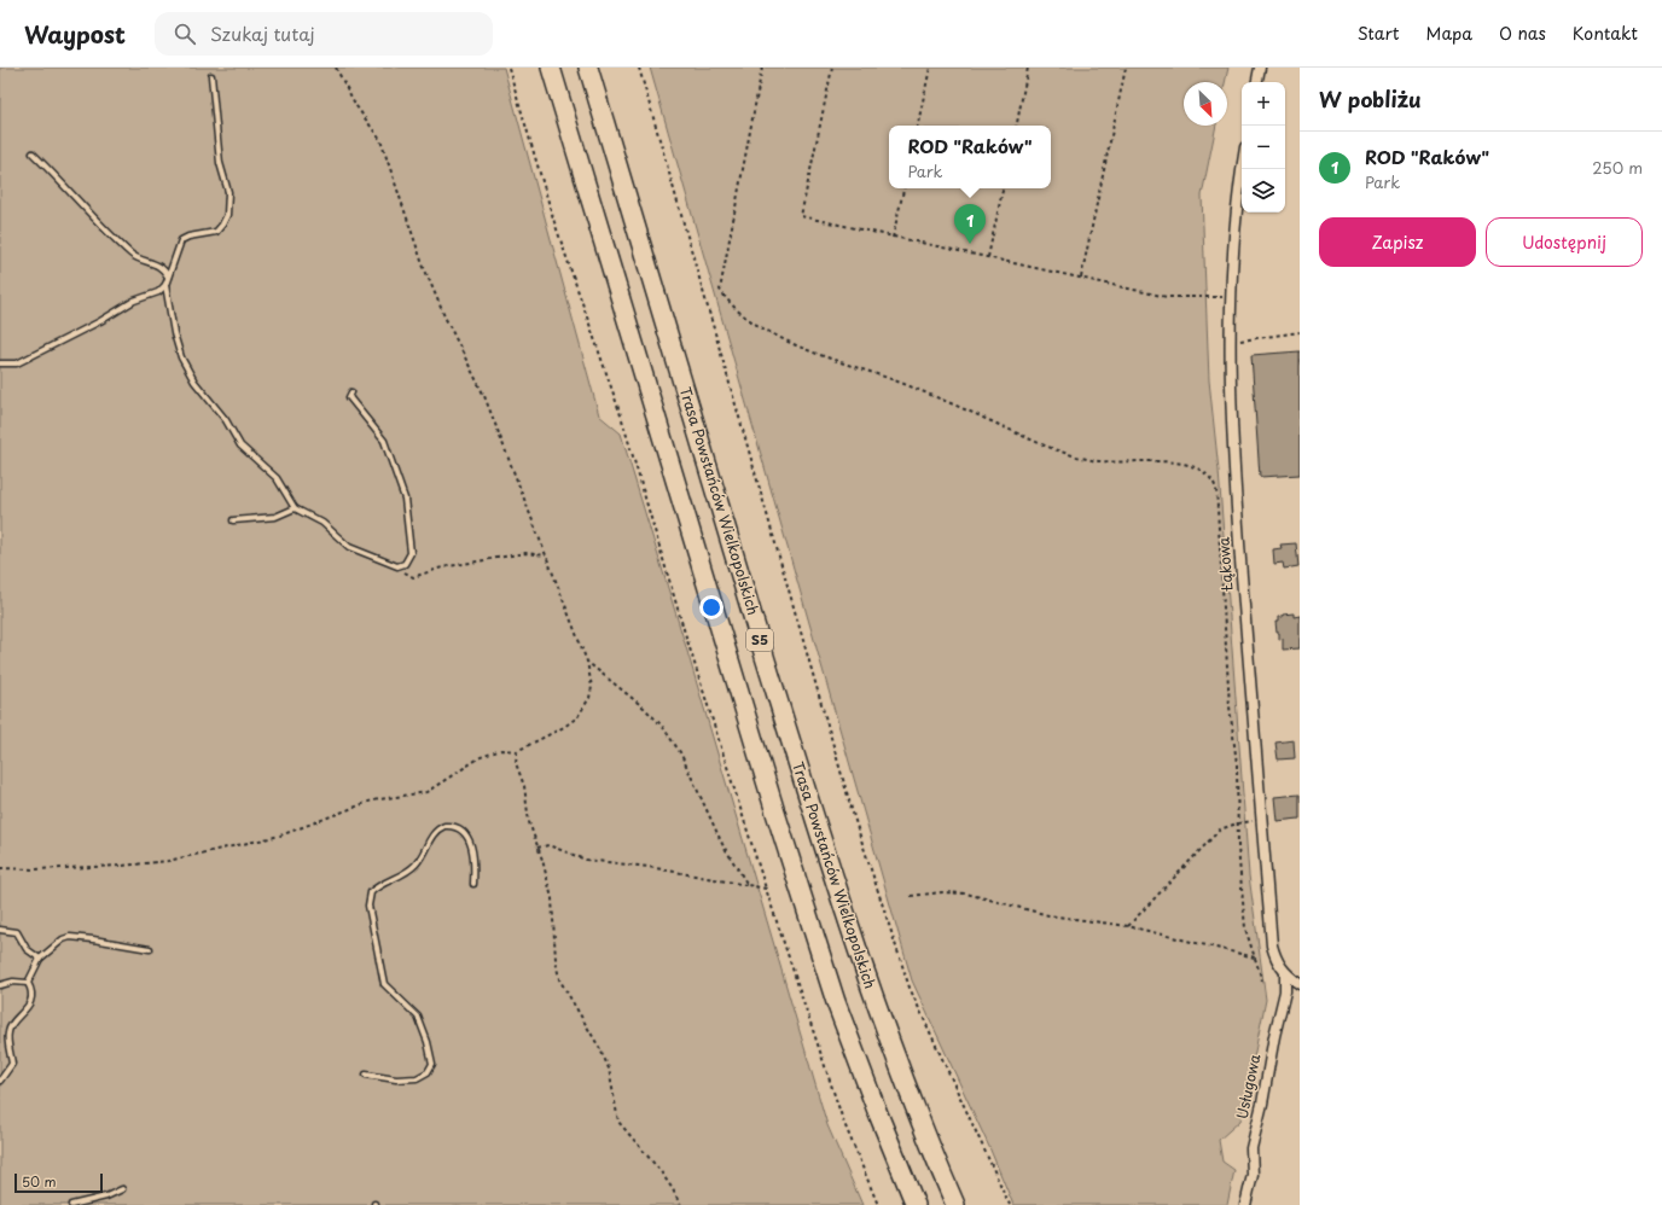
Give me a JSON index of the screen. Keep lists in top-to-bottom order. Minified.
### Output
{"streets":{"highway":["Trasa Powstańców Wielkopolskich","S5"],"street":["Łąkowa","Usługowa"]},"crossings":[["Łąkowa","Usługowa"]],"scale_bar":"50 m","north":"bottom right","page":{"header":"Waypost","search":"Szukaj tutaj","nav":["Start","Mapa","O nas","Kontakt"],"heading":"W pobliżu","map_buttons":["+","−"],"popup":["ROD \"Raków\"","Park"],"list":[{"mark":"1","name":"ROD \"Raków\"","note":"Park","value":"250 m"}],"buttons":["Zapisz","Udostępnij"],"pins":"1","scale":"50 m"}}
